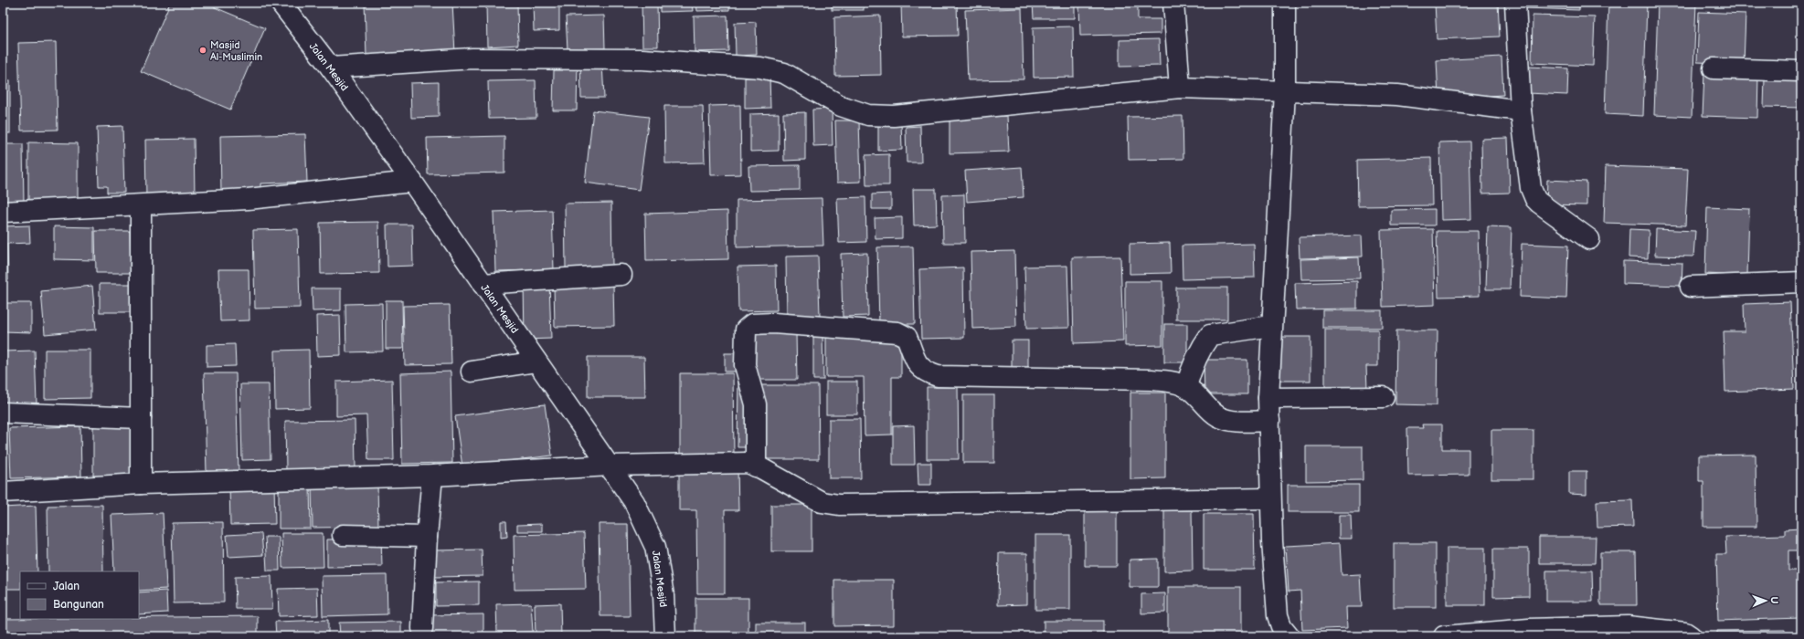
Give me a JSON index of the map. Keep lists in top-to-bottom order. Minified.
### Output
{"streets":{"street":["Jalan Mesjid"]},"places":["Masjid Al-Muslimin"],"legend":["Jalan","Bangunan"],"north":"right"}
